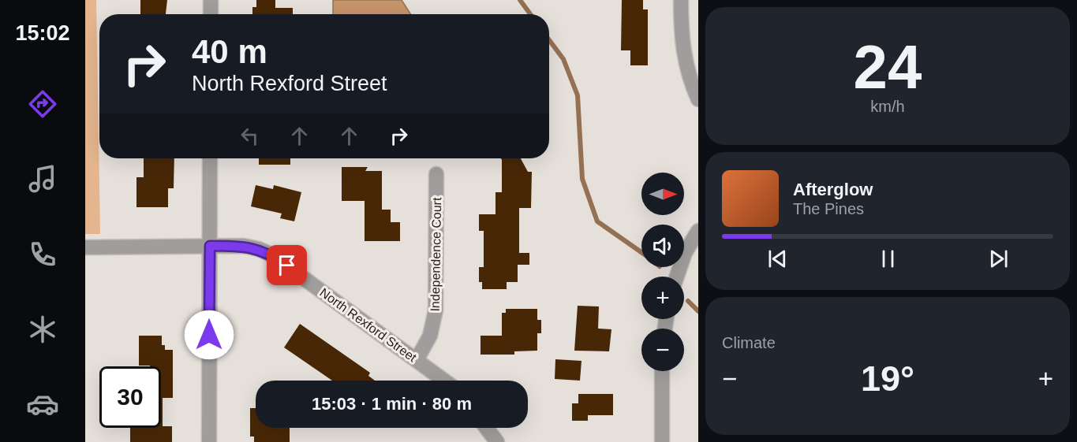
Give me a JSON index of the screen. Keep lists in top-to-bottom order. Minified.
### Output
{"streets":{"street":["Independence Court","North Rexford Street"]},"crossings":[["Independence Court","North Rexford Street"]],"north":"right","page":{"tabs":"15:02","tile":[["24","km/h"],"Climate"],"turn":["40 m","North Rexford Street"],"song":["Afterglow","The Pines"],"map_buttons":["+","−"],"heat":["−","19°","+"],"limit":"30","trip":"15:03 · 1 min · 80 m"}}
